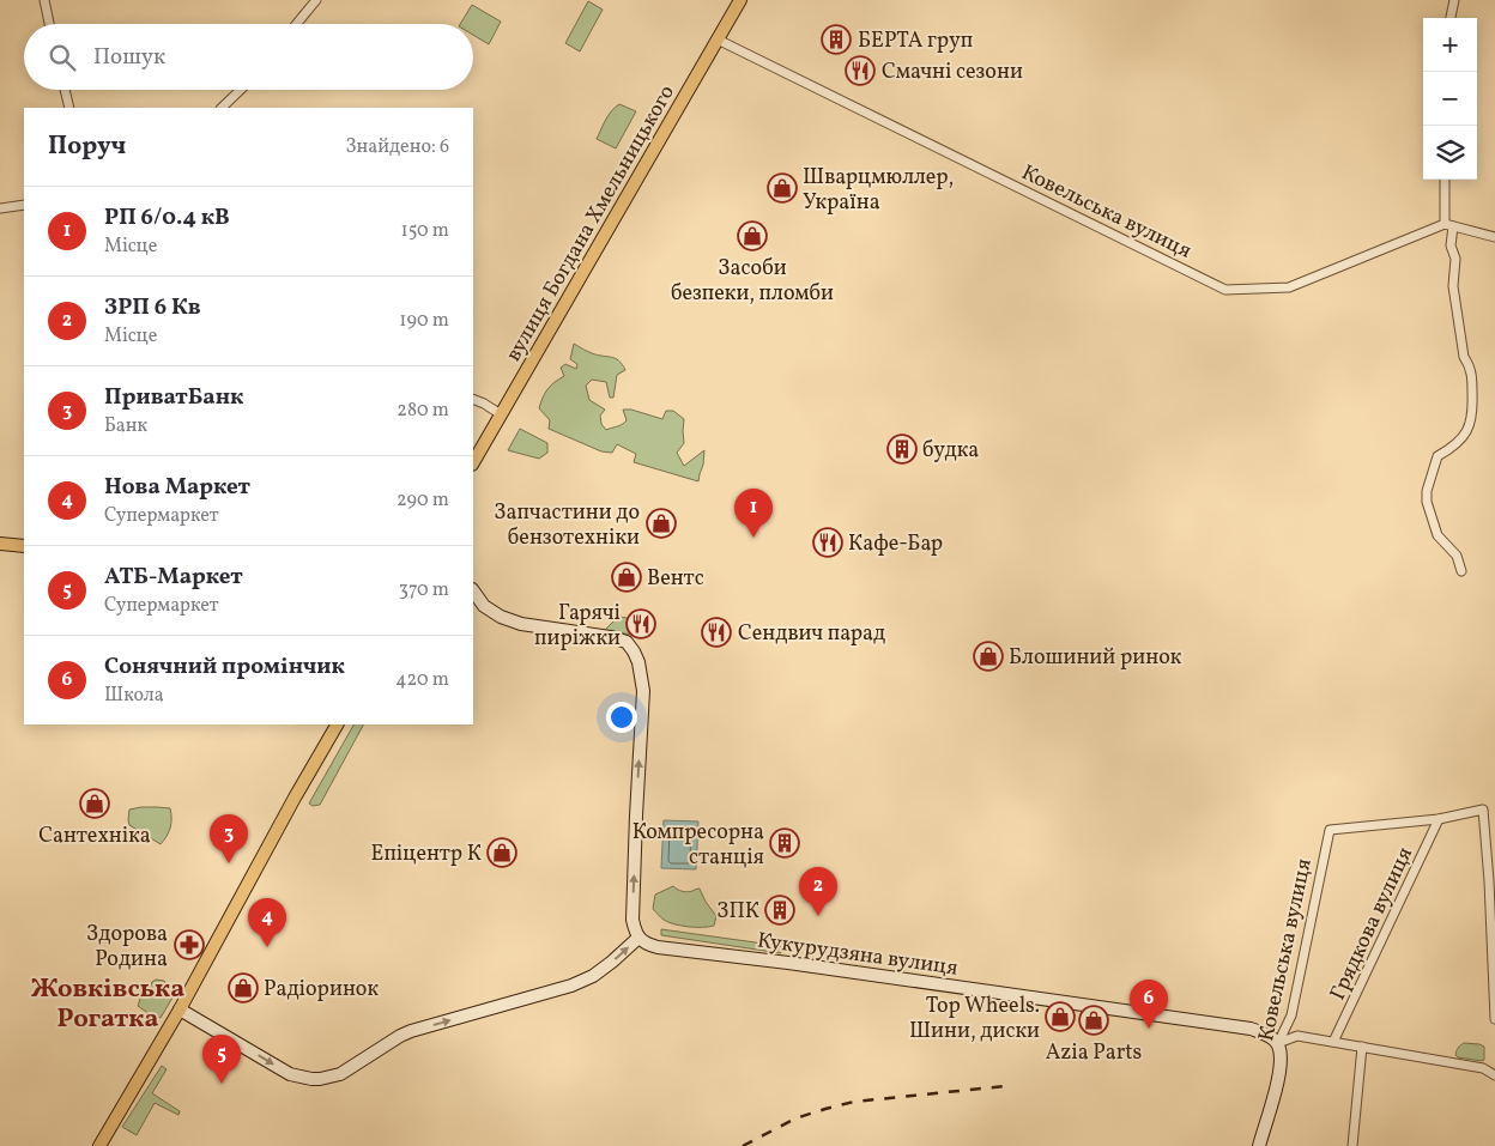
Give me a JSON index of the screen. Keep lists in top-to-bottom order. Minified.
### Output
{"streets":{"main road":["Ковельська вулиця","вулиця Богдана Хмельницького","Кукурудзяна вулиця"],"street":["Грядкова вулиця"]},"crossings":[["Ковельська вулиця","вулиця Богдана Хмельницького"],["Ковельська вулиця","Грядкова вулиця"],["Ковельська вулиця","Кукурудзяна вулиця"]],"districts":["Жовківська Рогатка"],"places":{"building":["БЕРТА груп","будка","Компресорна станція","ЗПК"],"restaurant":["Смачні сезони","Кафе-Бар","Гарячі пиріжки","Сендвич парад"],"shop":["Шварцмюллер, Україна","Засоби безпеки, пломби","Запчастини до бензотехніки","Вентс","Блошиний ринок","Сантехніка","Епіцентр К","Радіоринок","Top Wheels. Шини, диски","Azia Parts"],"pharmacy":["Здорова Родина"]},"page":{"map_buttons":["+","−"],"search":"Пошук","heading":["Поруч","Знайдено: 6"],"list":[{"mark":"1","name":"РП 6/0.4 кВ","note":"Місце","value":"150 m"},{"mark":"2","name":"ЗРП 6 Кв","note":"Місце","value":"190 m"},{"mark":"3","name":"ПриватБанк","note":"Банк","value":"280 m"},{"mark":"4","name":"Нова Маркет","note":"Супермаркет","value":"290 m"},{"mark":"5","name":"АТБ-Маркет","note":"Супермаркет","value":"370 m"},{"mark":"6","name":"Сонячний промінчик","note":"Школа","value":"420 m"}],"pins":["1","3","2","4","6","5"]}}
